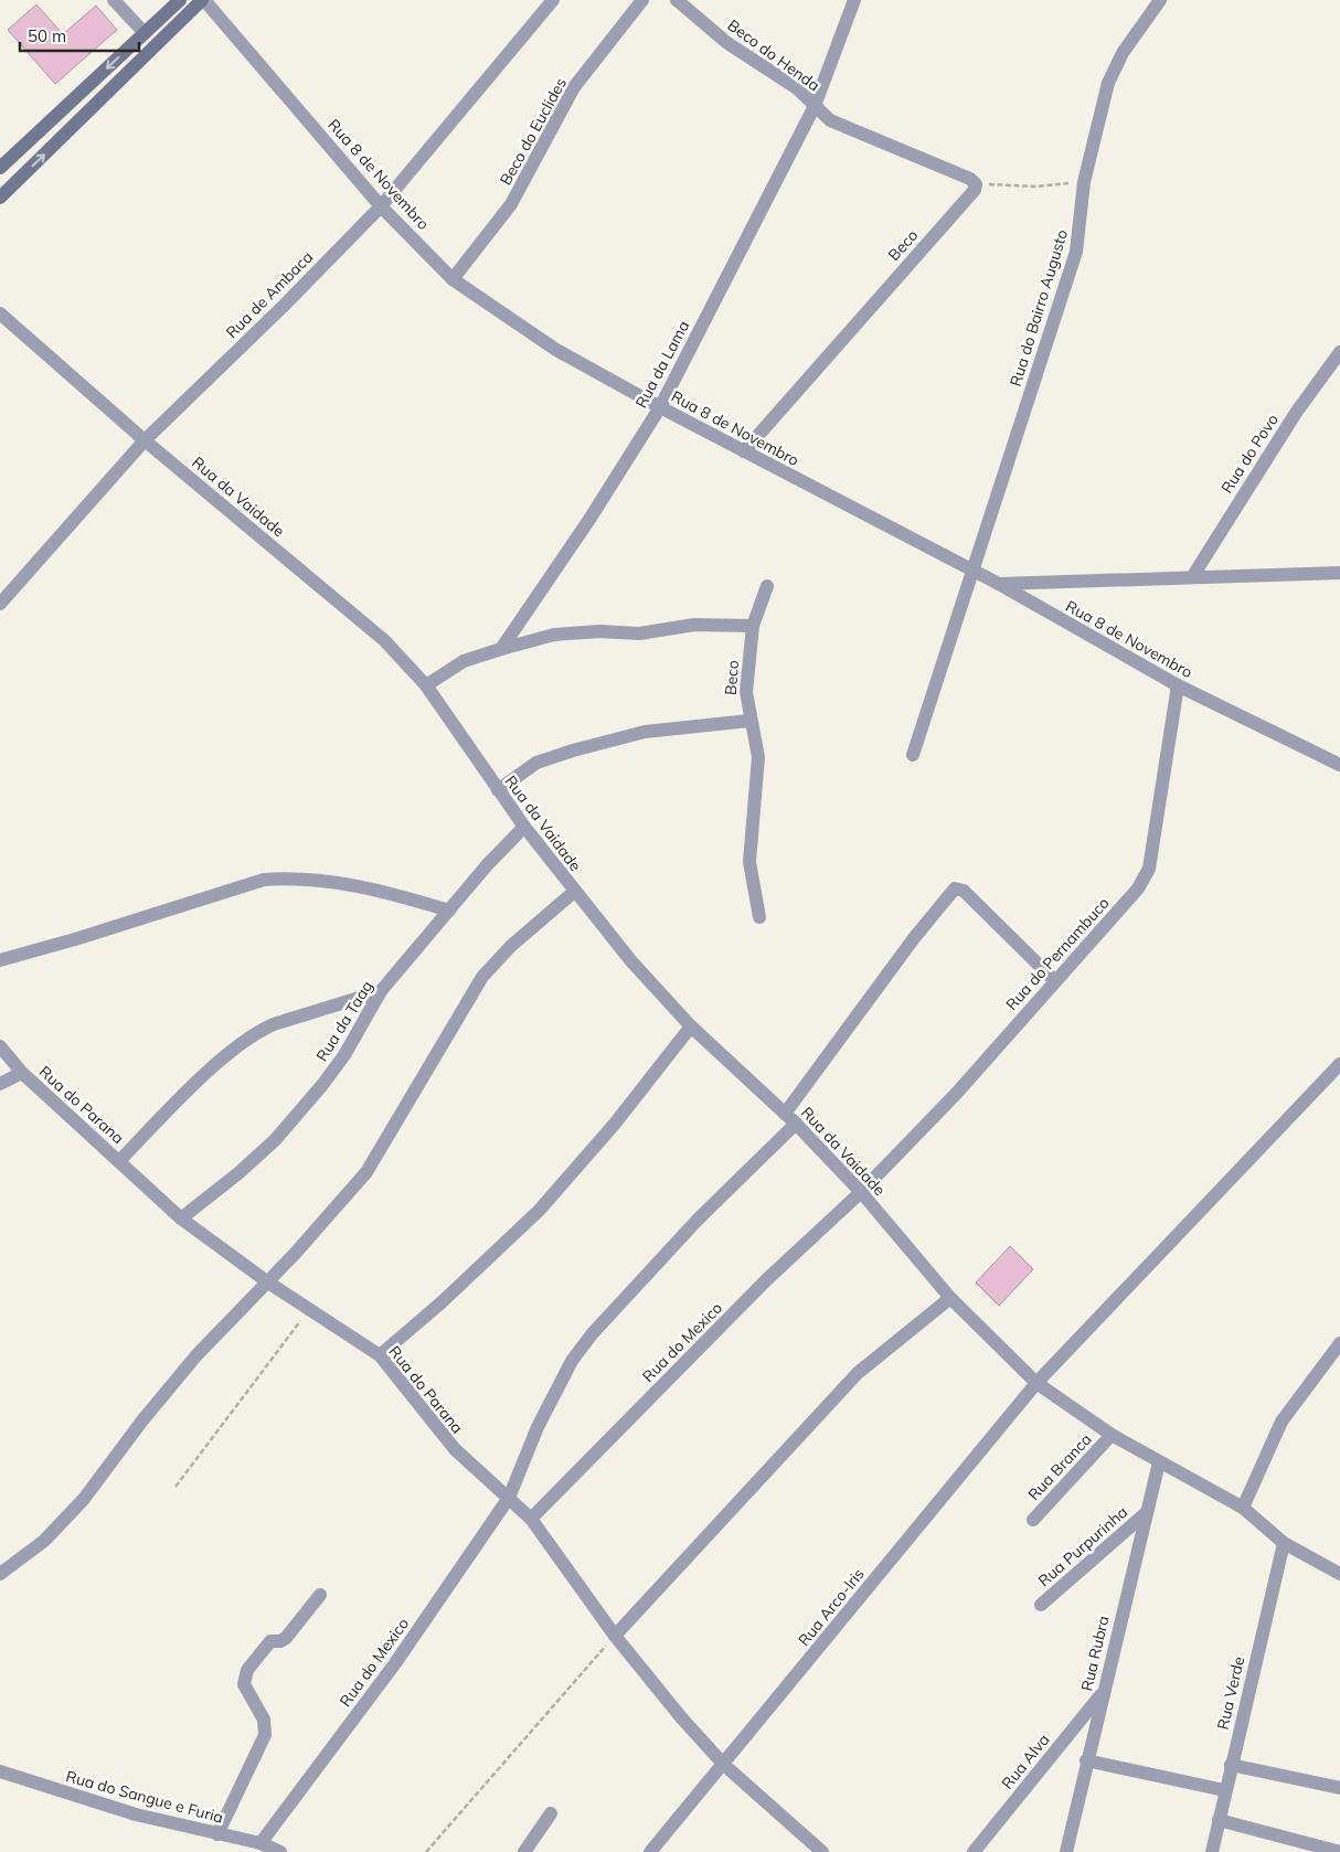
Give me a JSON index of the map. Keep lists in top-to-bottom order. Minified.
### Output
{"streets":{"street":["Beco do Henda","Beco do Euclides","Rua 8 de Novembro","Beco","Rua de Ambaca","Rua do Bairro Augusto","Rua da Lama","Rua do Povo","Rua da Vaidade","Rua do Pernambuco","Rua da Taag","Rua do Parana","Rua do Mexico","Rua Branca","Rua Purpurinha","Rua Arco-Iris","Rua Rubra","Rua Verde","Rua Alva","Rua do Sangue e Furia"]},"crossings":[["Beco do Henda","Beco"],["Beco do Henda","Rua da Lama"],["Beco do Euclides","Rua 8 de Novembro"],["Rua 8 de Novembro","Beco"],["Rua 8 de Novembro","Rua de Ambaca"],["Rua 8 de Novembro","Rua do Bairro Augusto"],["Rua 8 de Novembro","Rua da Lama"],["Rua 8 de Novembro","Rua do Pernambuco"],["Rua de Ambaca","Rua da Vaidade"],["Rua da Vaidade","Rua do Pernambuco"],["Rua da Vaidade","Rua da Taag"],["Rua da Vaidade","Rua do Mexico"],["Rua da Vaidade","Rua Branca"],["Rua da Vaidade","Rua Arco-Iris"],["Rua da Vaidade","Rua Rubra"],["Rua da Vaidade","Rua Verde"],["Rua do Pernambuco","Rua do Mexico"],["Rua da Taag","Rua do Parana"],["Rua do Parana","Rua do Mexico"],["Rua do Parana","Rua Arco-Iris"],["Rua do Mexico","Rua do Sangue e Furia"],["Rua Purpurinha","Rua Rubra"],["Rua Rubra","Rua Alva"]],"scale_bar":"50 m"}
